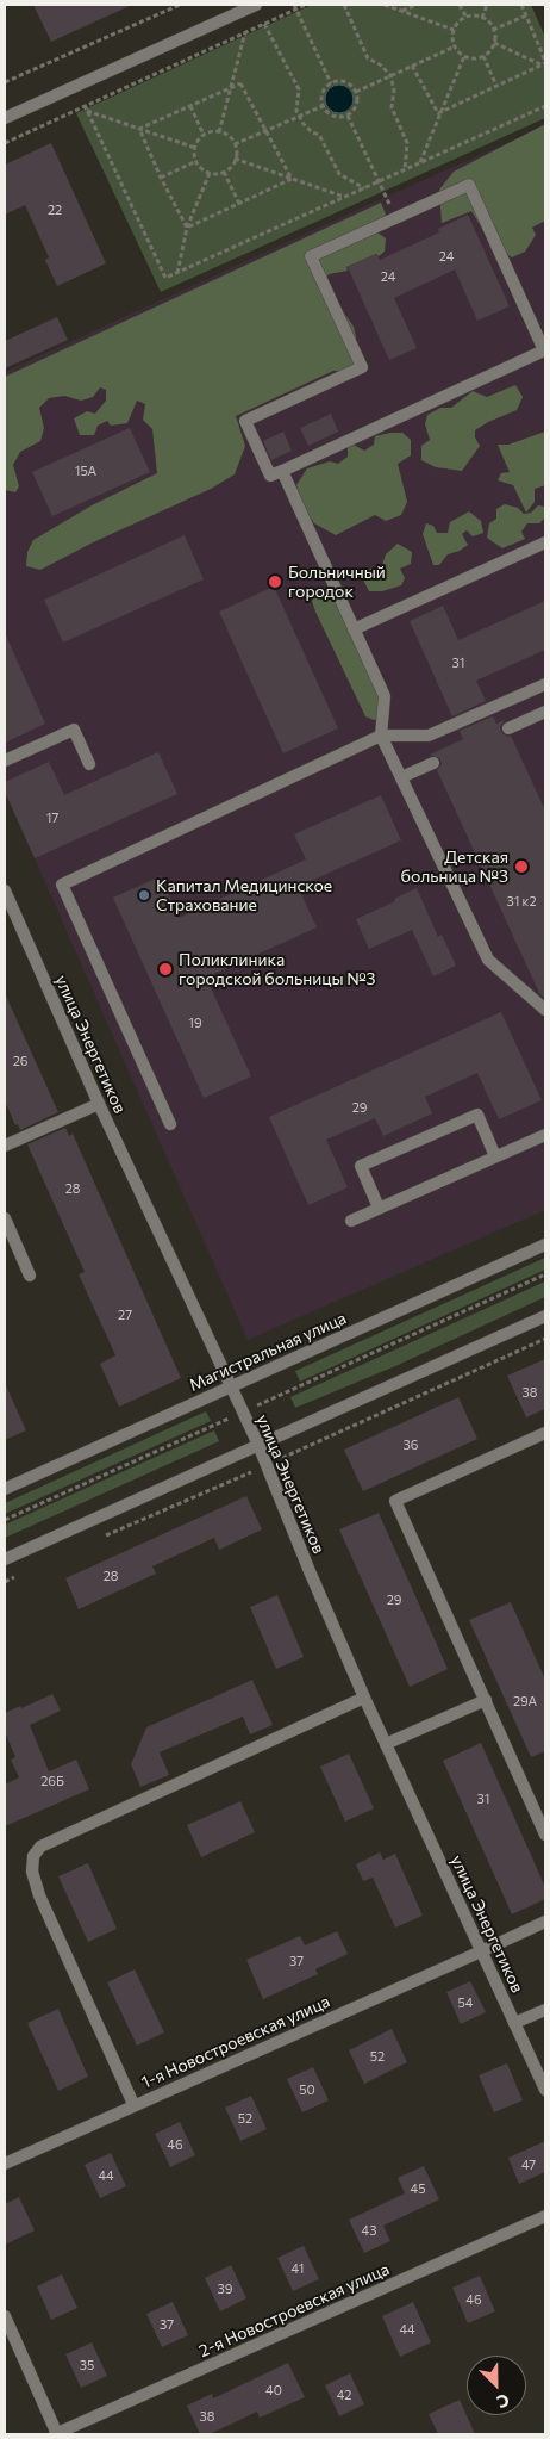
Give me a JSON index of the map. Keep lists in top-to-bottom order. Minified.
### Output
{"streets":{"street":["улица Энергетиков","Магистральная улица","1-я Новостроевская улица","2-я Новостроевская улица"]},"crossings":[["улица Энергетиков","Магистральная улица"],["улица Энергетиков","1-я Новостроевская улица"]],"places":["Больничный городок","Детская больница №3","Капитал Медицинское Страхование","Поликлиника городской больницы №3"],"house_numbers":["22","24","24","15А","31","17","31 к2","19","26","29","28","27","38","36","28","29","29А","26Б","31","37","54","52","50","52","46","47","44","45","43","41","39","46","37","44","35","40","42","38"],"north":"bottom right"}
